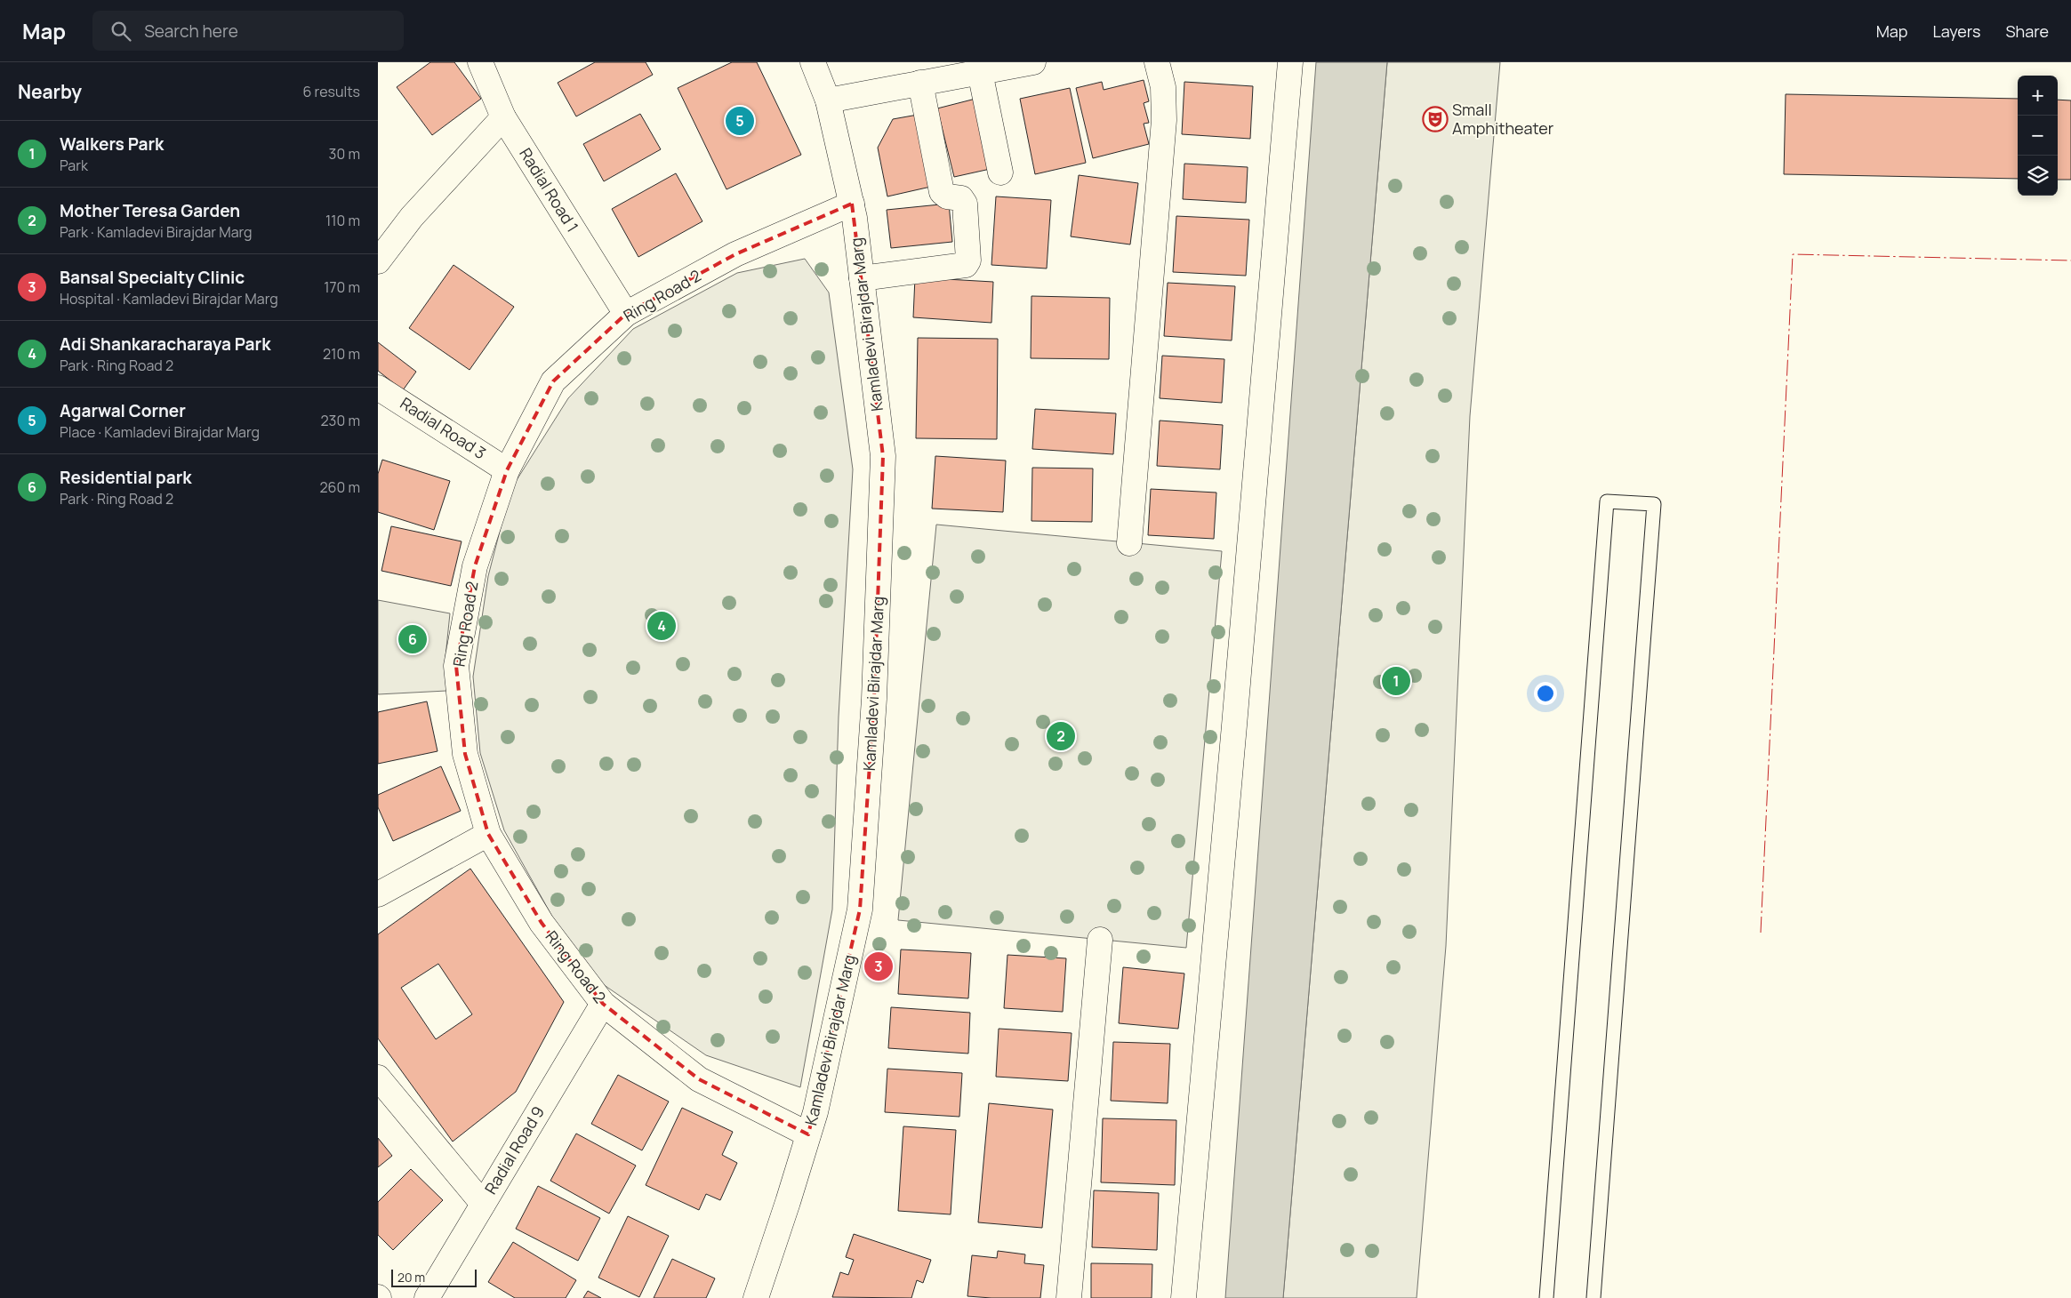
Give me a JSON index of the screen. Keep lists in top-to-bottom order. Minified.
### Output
{"streets":{"street":["Radial Road 1","Ring Road 2","Kamladevi Birajdar Marg","Radial Road 3","Radial Road 9"]},"crossings":[["Radial Road 1","Ring Road 2"],["Ring Road 2","Kamladevi Birajdar Marg"],["Ring Road 2","Radial Road 3"],["Ring Road 2","Radial Road 9"]],"places":{"theatre":["Small Amphitheater"]},"scale_bar":"20 m","page":{"header":"Map","search":"Search here","nav":["Map","Layers","Share"],"heading":["Nearby","6 results"],"map_buttons":["+","−"],"pins":["5","4","6","1","2","3"],"list":[{"mark":"1","name":"Walkers Park","note":"Park","value":"30 m"},{"mark":"2","name":"Mother Teresa Garden","note":"Park · Kamladevi Birajdar Marg","value":"110 m"},{"mark":"3","name":"Bansal Specialty Clinic","note":"Hospital · Kamladevi Birajdar Marg","value":"170 m"},{"mark":"4","name":"Adi Shankaracharaya Park","note":"Park · Ring Road 2","value":"210 m"},{"mark":"5","name":"Agarwal Corner","note":"Place · Kamladevi Birajdar Marg","value":"230 m"},{"mark":"6","name":"Residential park","note":"Park · Ring Road 2","value":"260 m"}],"scale":"20 m"}}
